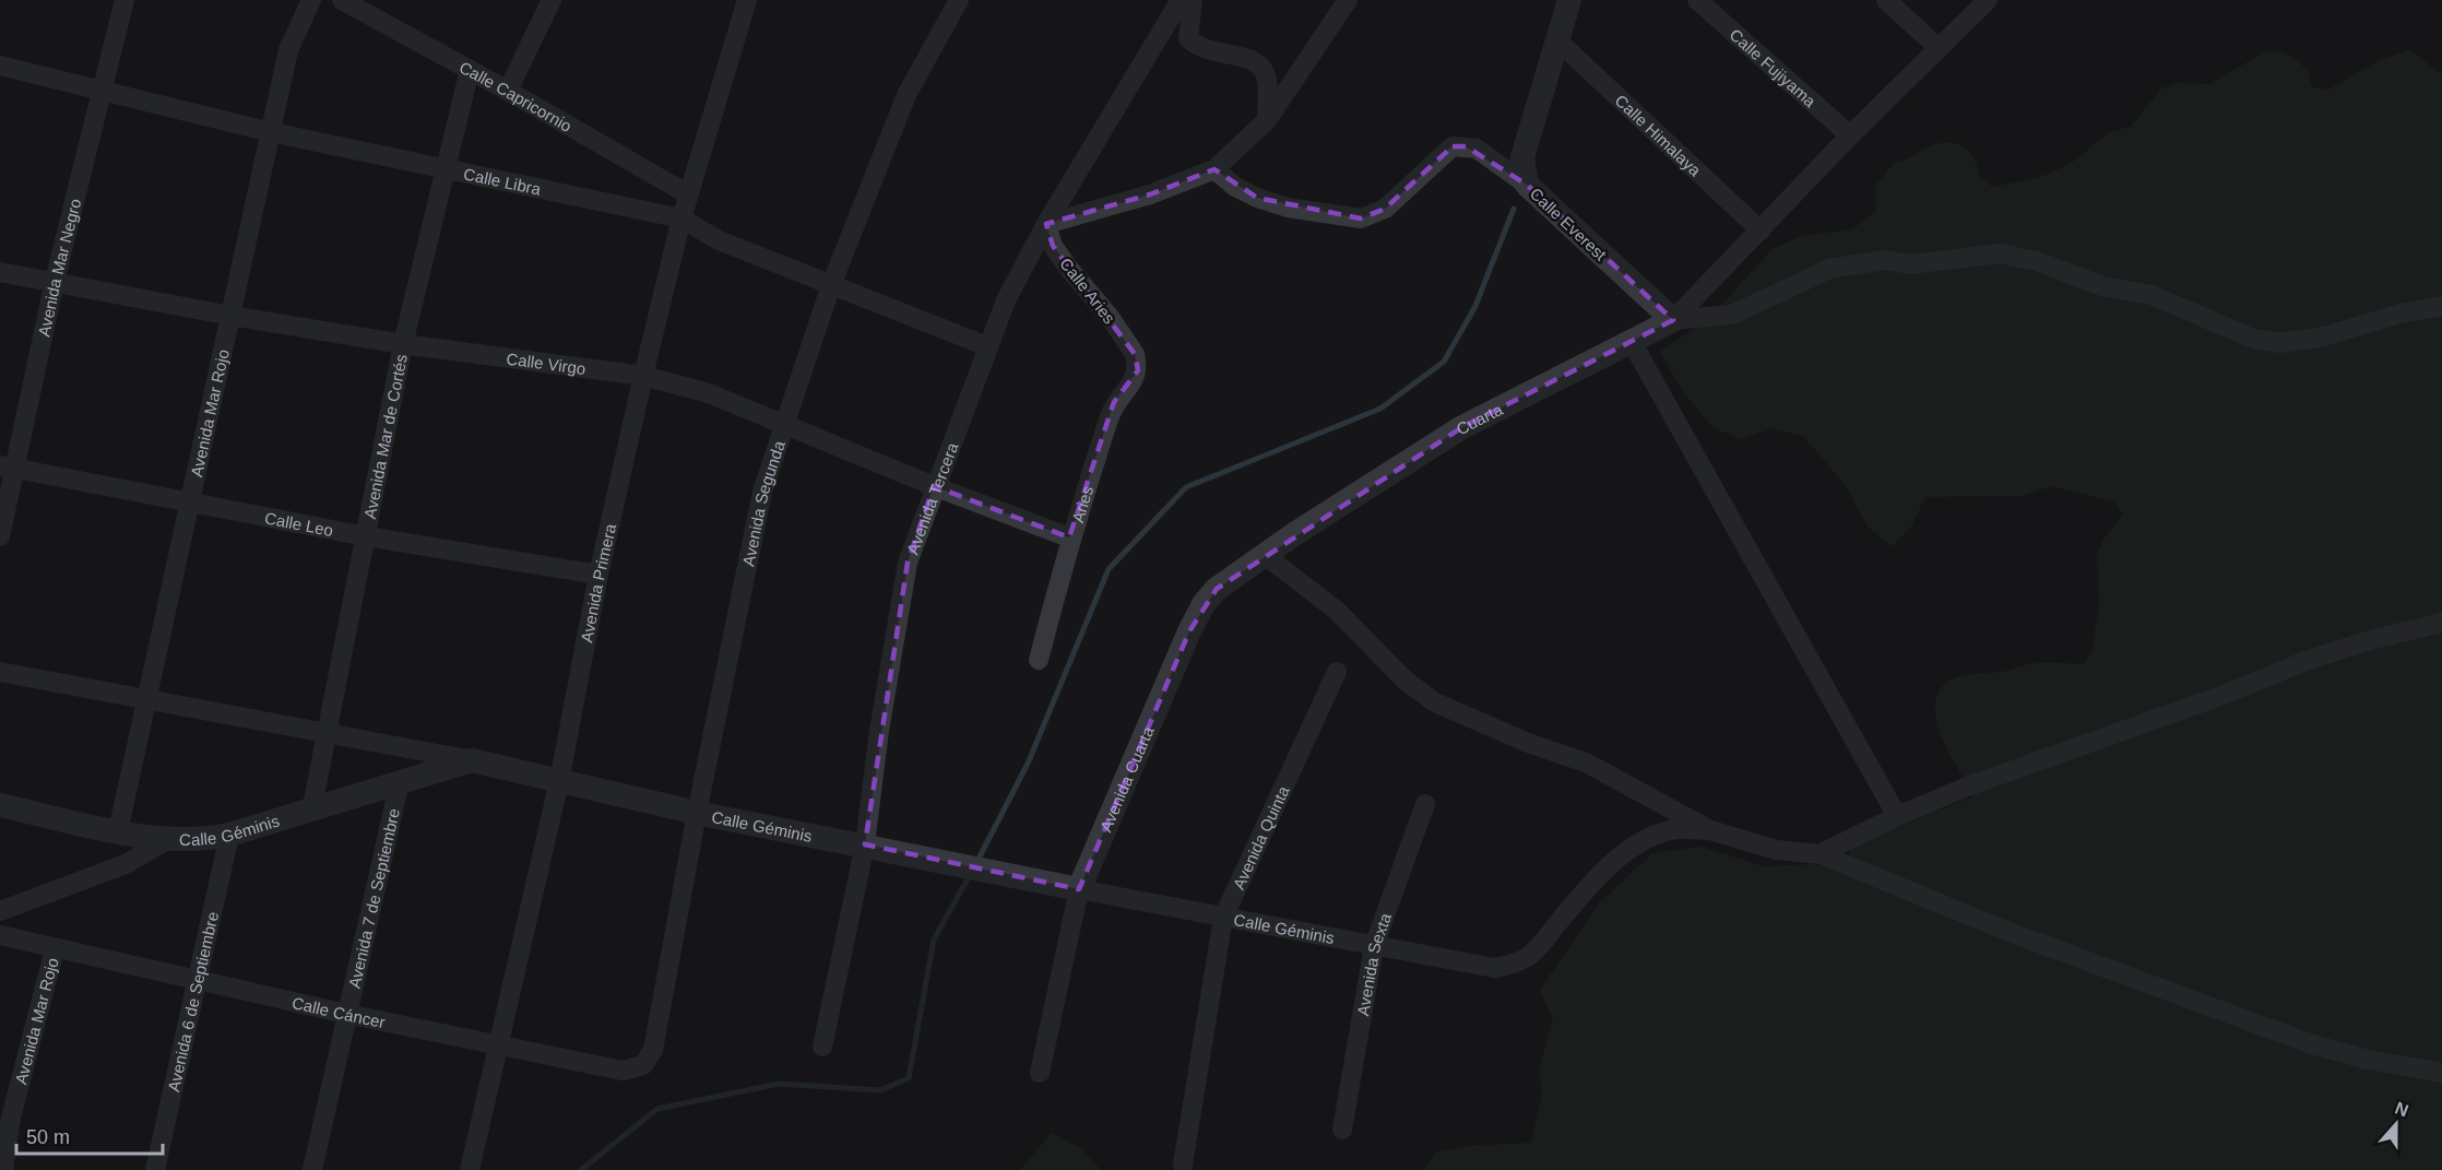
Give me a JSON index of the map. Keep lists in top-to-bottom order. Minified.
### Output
{"streets":{"street":["Calle Fujiyama","Calle Capricornio","Calle Himalaya","Calle Libra","Calle Everest","Avenida Mar Negro","Calle Aries","Calle Virgo","Avenida Mar Rojo","Cuarta","Avenida Mar de Cortés","Avenida Tercera","Aries","Avenida Segunda","Calle Leo","Avenida Primera","Avenida Cuarta","Calle Géminis","Avenida Quinta","Avenida 7 de Septiembre","Avenida Sexta","Avenida 6 de Septiembre","Calle Cáncer"]},"crossings":[["Calle Capricornio","Avenida Mar de Cortés"],["Calle Capricornio","Avenida Primera"],["Calle Libra","Avenida Mar Negro"],["Calle Libra","Avenida Mar Rojo"],["Calle Libra","Avenida Mar de Cortés"],["Calle Libra","Avenida Tercera"],["Calle Libra","Avenida Segunda"],["Calle Libra","Avenida Primera"],["Calle Everest","Cuarta"],["Avenida Mar Negro","Calle Virgo"],["Avenida Mar Negro","Calle Leo"],["Calle Aries","Avenida Tercera"],["Calle Aries","Aries"],["Calle Virgo","Avenida Mar Rojo"],["Calle Virgo","Avenida Mar de Cortés"],["Calle Virgo","Avenida Tercera"],["Calle Virgo","Aries"],["Calle Virgo","Avenida Segunda"],["Calle Virgo","Avenida Primera"],["Avenida Mar Rojo","Calle Leo"],["Avenida Mar Rojo","Calle Géminis"],["Avenida Mar Rojo","Calle Cáncer"],["Cuarta","Avenida Cuarta"],["Avenida Mar de Cortés","Calle Leo"],["Avenida Mar de Cortés","Calle Géminis"],["Avenida Tercera","Calle Géminis"],["Avenida Segunda","Calle Géminis"],["Avenida Segunda","Calle Cáncer"],["Calle Leo","Avenida Primera"],["Avenida Primera","Calle Géminis"],["Avenida Primera","Calle Cáncer"],["Avenida Cuarta","Calle Géminis"],["Calle Géminis","Avenida Quinta"],["Calle Géminis","Avenida 7 de Septiembre"],["Calle Géminis","Avenida Sexta"],["Calle Géminis","Avenida 6 de Septiembre"],["Avenida 7 de Septiembre","Calle Cáncer"],["Avenida 6 de Septiembre","Calle Cáncer"]],"scale_bar":"50 m","north":"top"}
